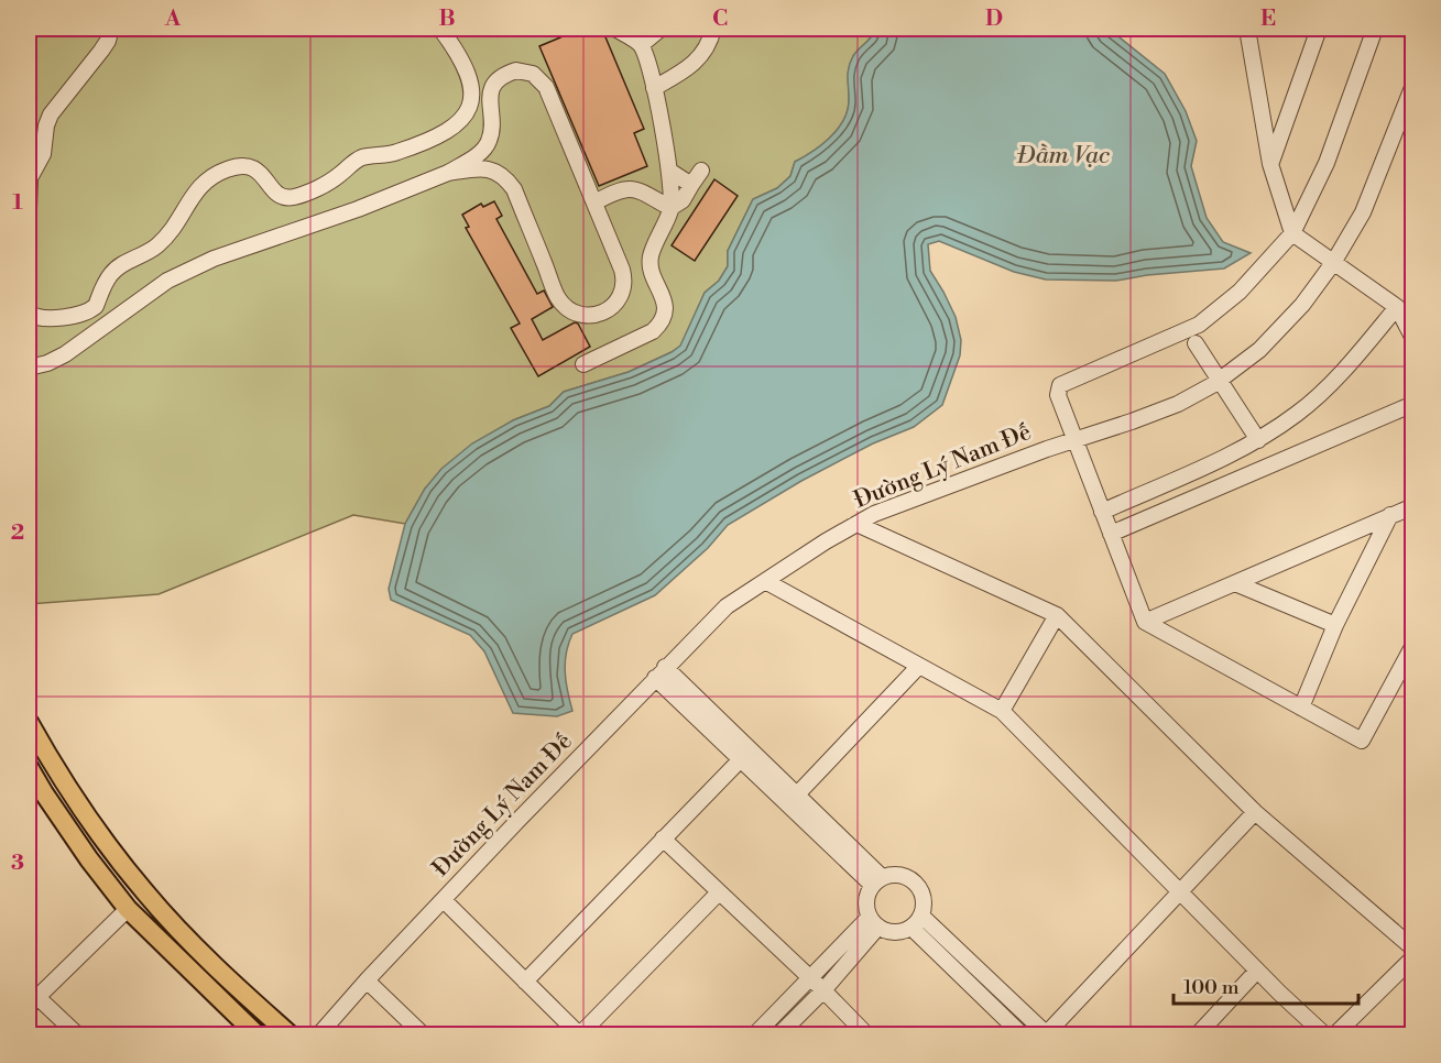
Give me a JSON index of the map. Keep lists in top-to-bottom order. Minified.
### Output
{"streets":{"street":["Đường Lý Nam Đế"]},"water":["Đầm Vạc"],"scale_bar":"100 m","grid":{"columns":["A","B","C","D","E"],"rows":["1","2","3"]}}
